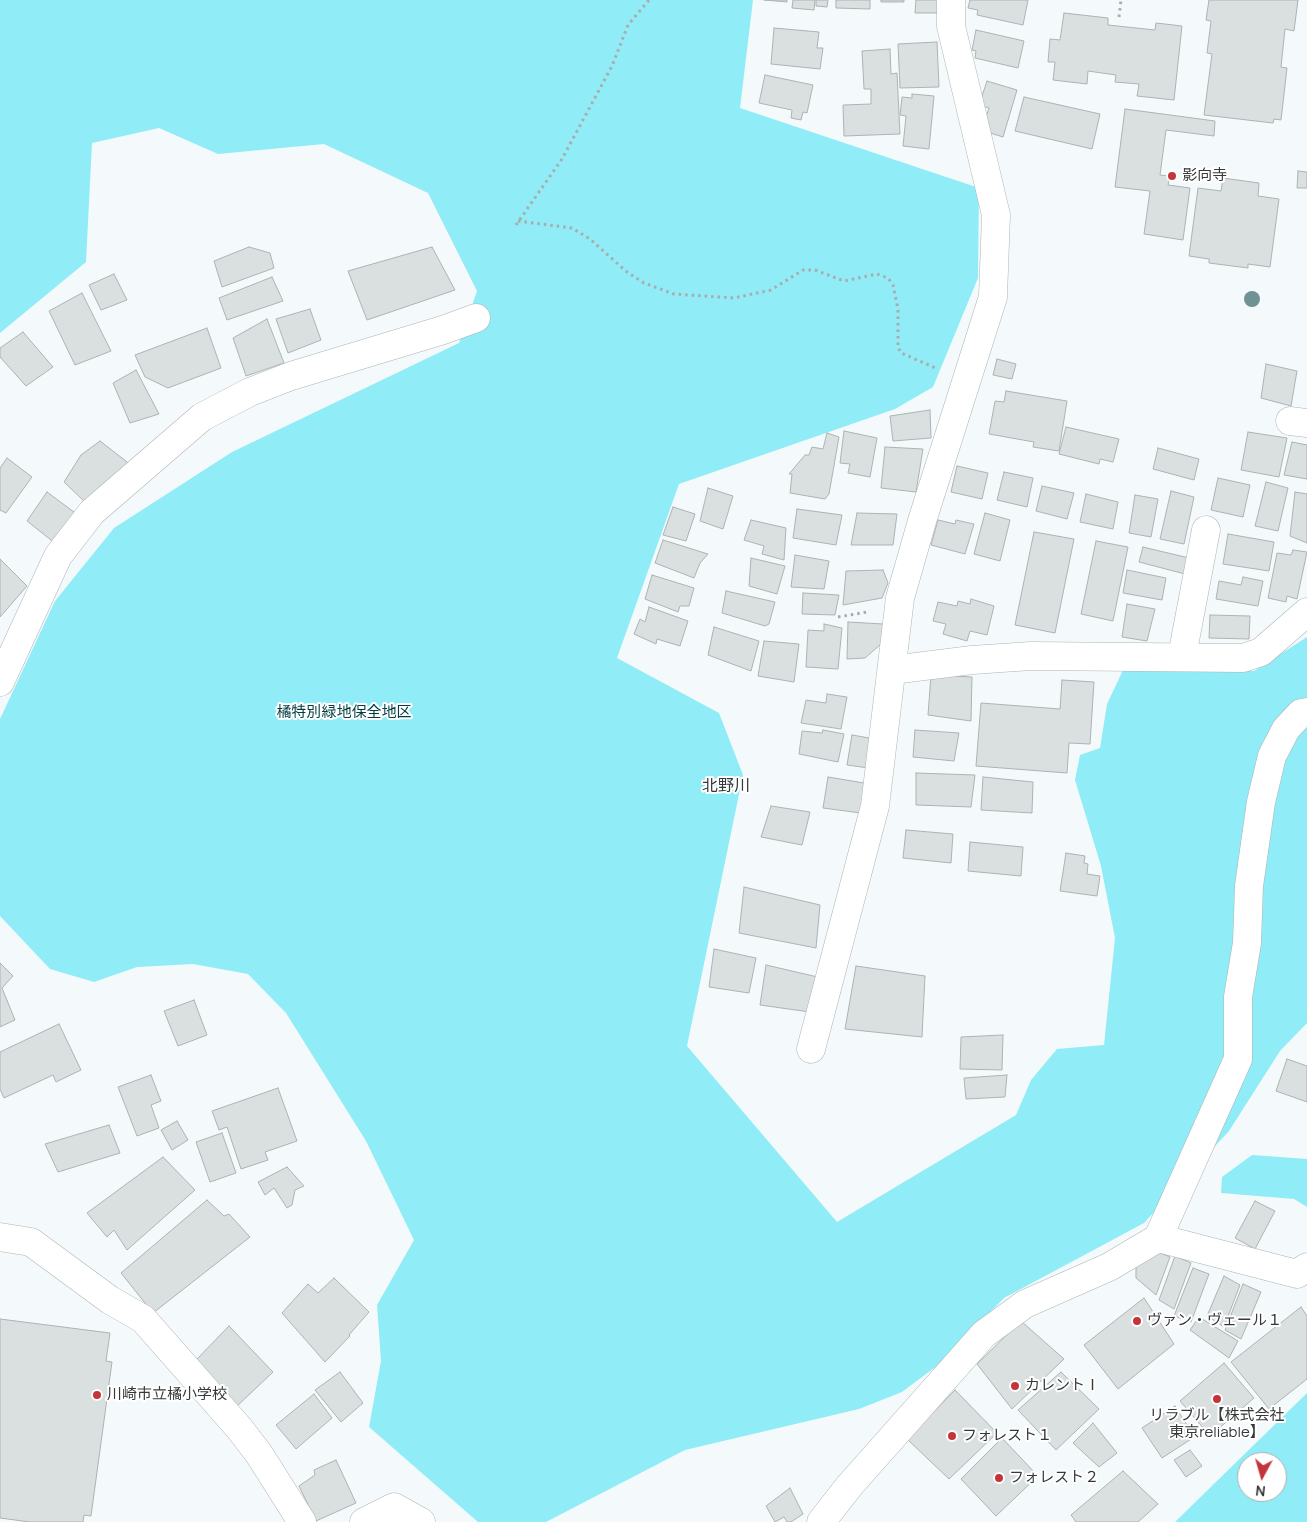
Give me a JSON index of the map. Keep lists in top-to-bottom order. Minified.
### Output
{"districts":["北野川"],"parks":["橘特別緑地保全地区"],"places":["影向寺","ヴァン・ヴェール１","カレントⅠ","川崎市立橘小学校","リラブル【株式会社 東京reliable】","フォレスト１","フォレスト２"],"north":"bottom"}
